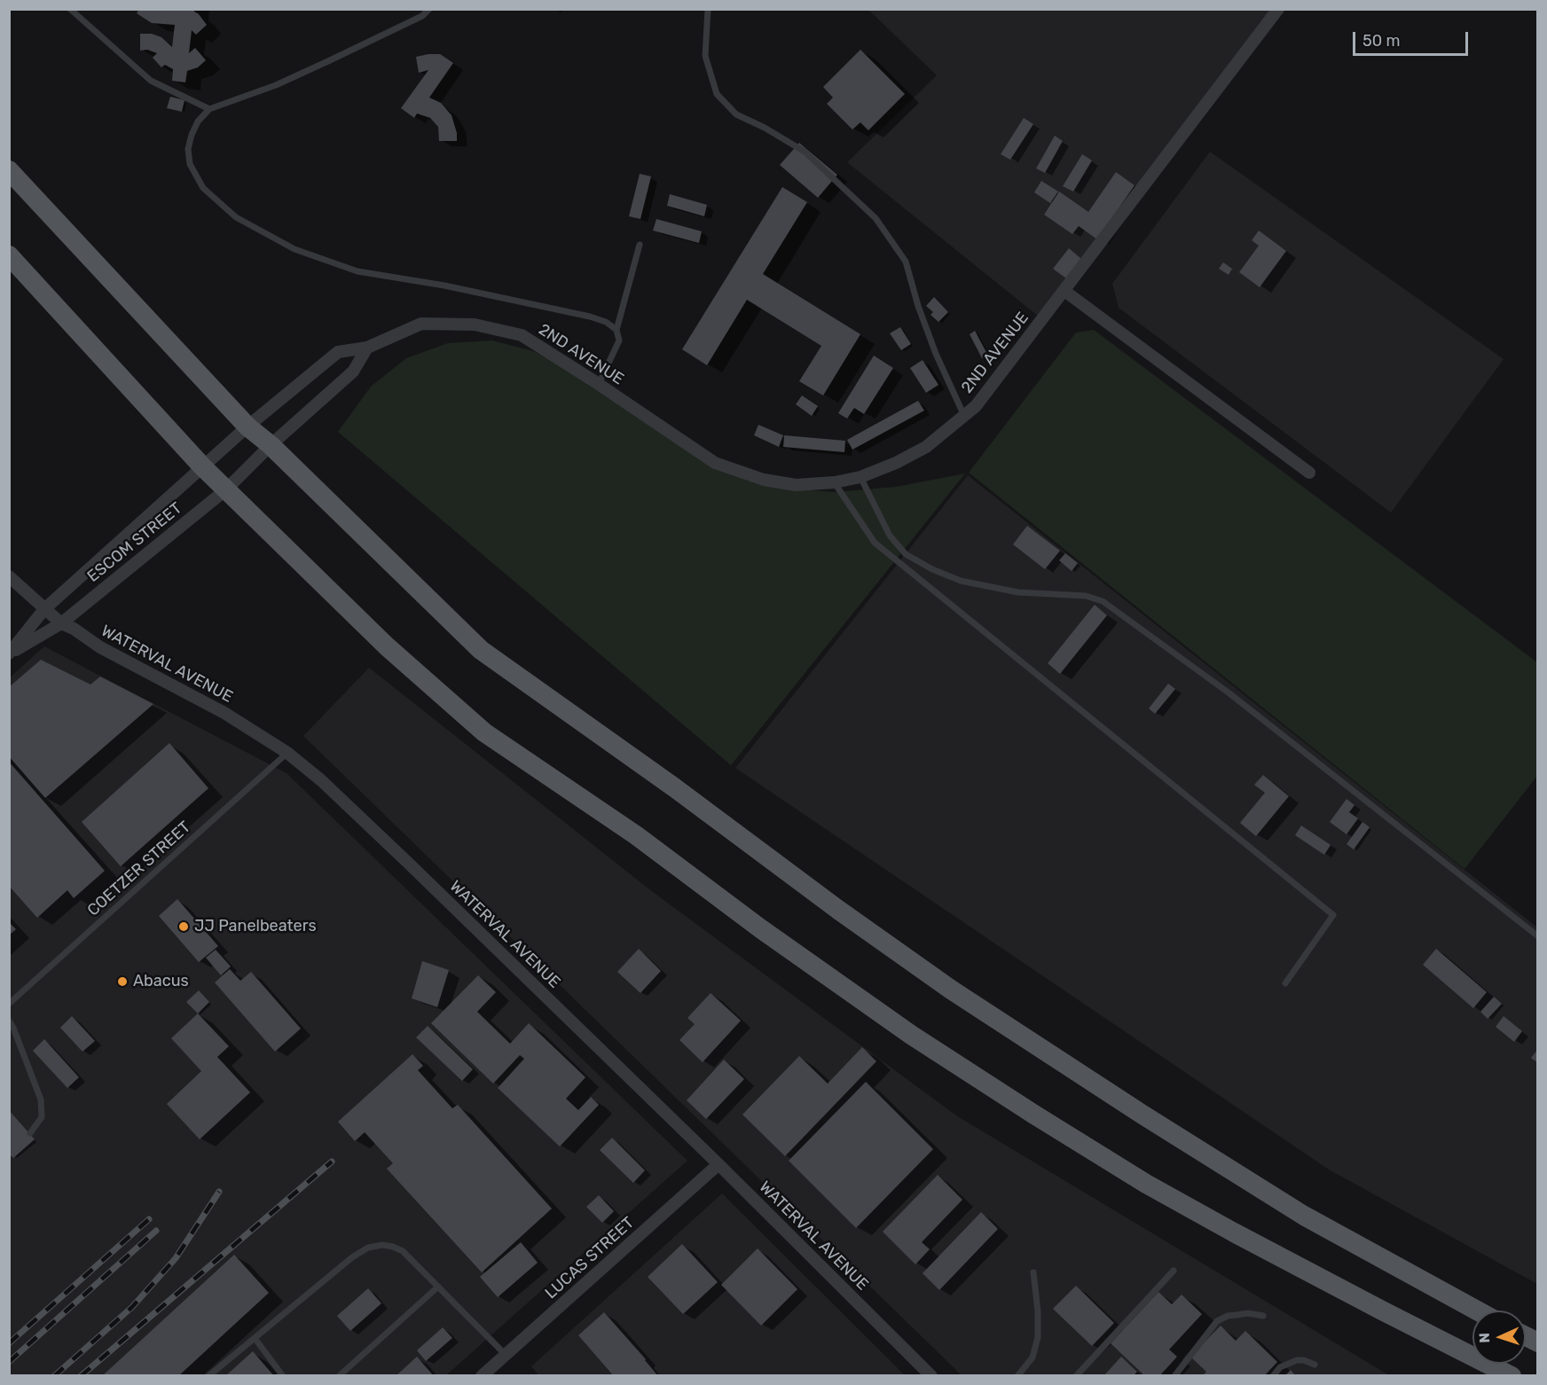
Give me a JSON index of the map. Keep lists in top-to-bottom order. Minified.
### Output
{"streets":{"street":["2ND AVENUE","ESCOM STREET","WATERVAL AVENUE","LUCAS STREET"],"lane":["COETZER STREET"]},"crossings":[["2ND AVENUE","ESCOM STREET"],["ESCOM STREET","WATERVAL AVENUE"],["WATERVAL AVENUE","COETZER STREET"],["WATERVAL AVENUE","LUCAS STREET"]],"places":["JJ Panelbeaters","Abacus"],"scale_bar":"50 m","north":"left"}
